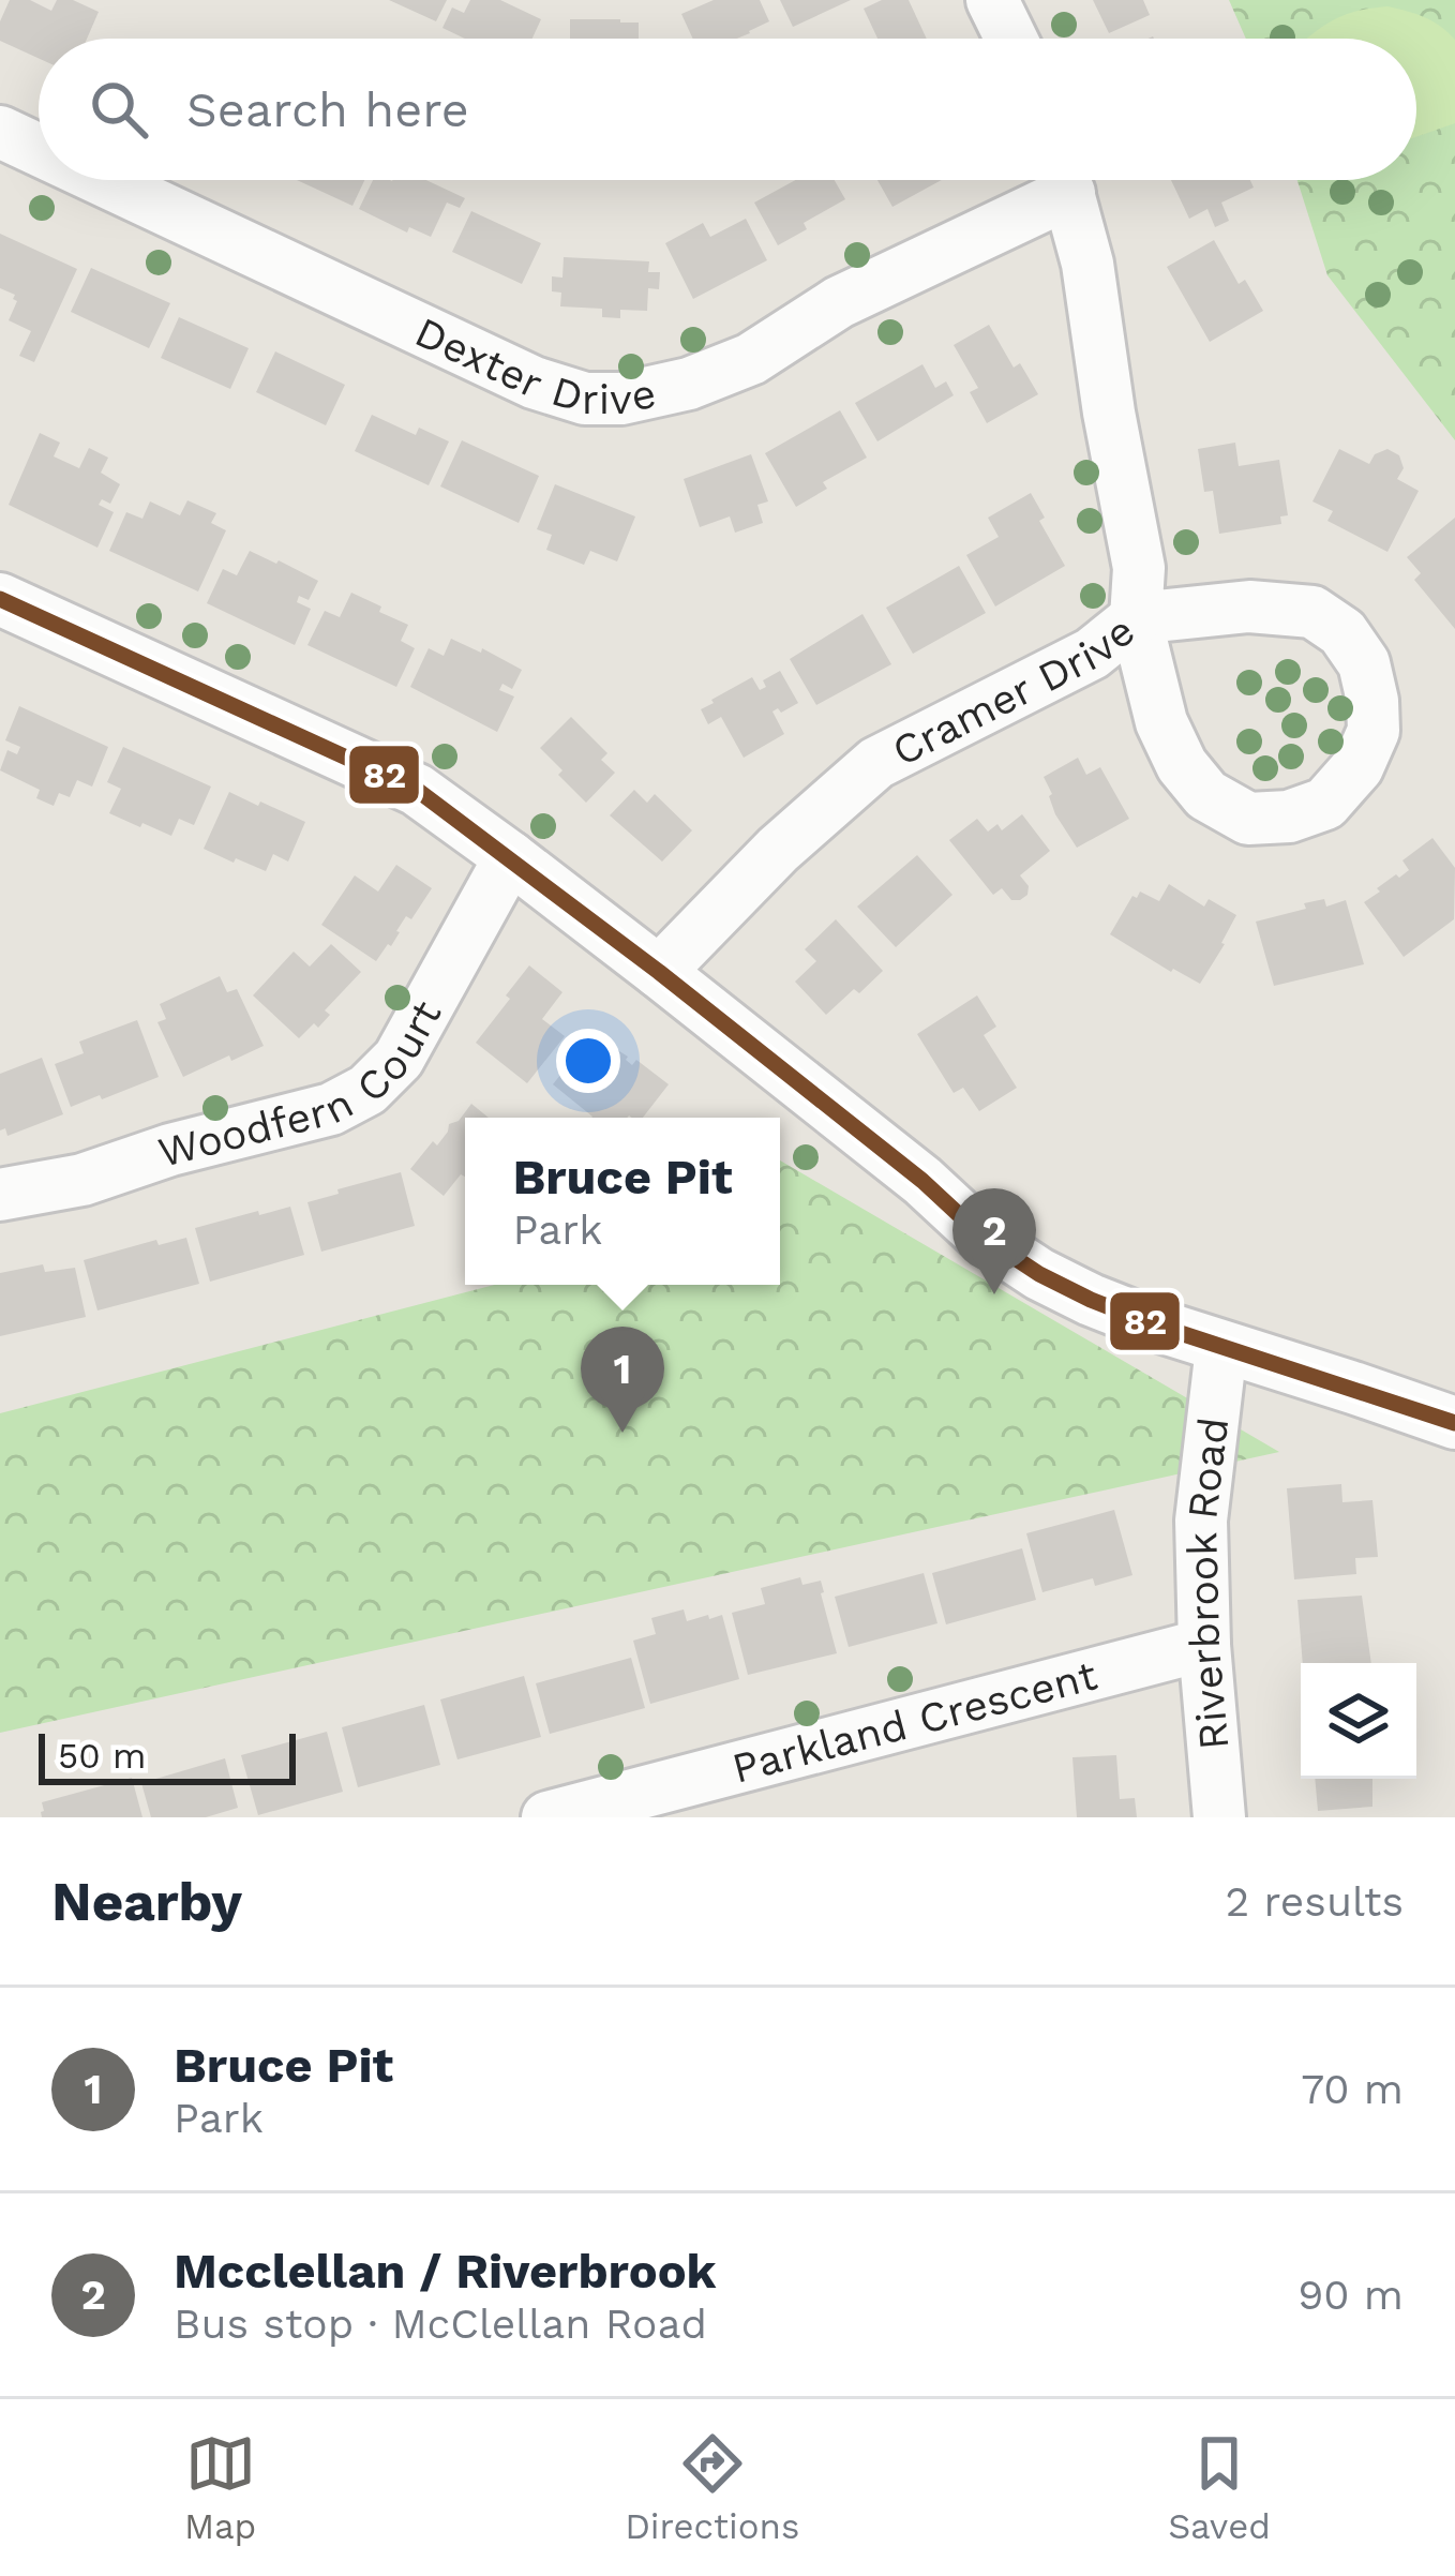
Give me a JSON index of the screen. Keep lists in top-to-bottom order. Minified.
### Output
{"streets":{"street":["Dexter Drive","Cramer Drive","Woodfern Court","Riverbrook Road","Parkland Crescent"]},"crossings":[["Riverbrook Road","Parkland Crescent"]],"lines":["transit line 82"],"scale_bar":"50 m","page":{"search":"Search here","popup":["Bruce Pit","Park"],"pins":["2","1"],"scale":"50 m","heading":["Nearby","2 results"],"list":[{"mark":"1","name":"Bruce Pit","note":"Park","value":"70 m"},{"mark":"2","name":"Mcclellan / Riverbrook","note":"Bus stop · McClellan Road","value":"90 m"}],"nav":["Map","Directions","Saved"]}}
